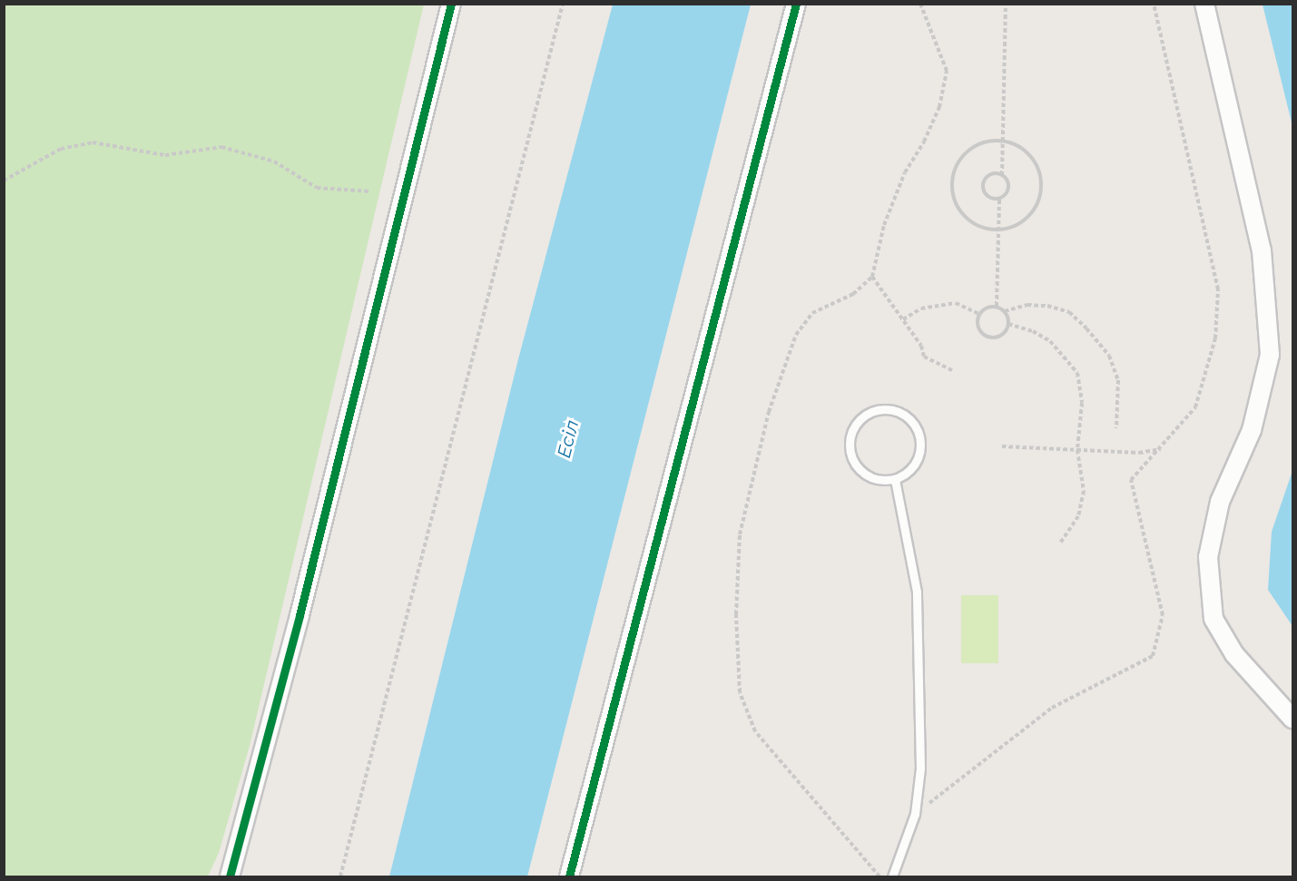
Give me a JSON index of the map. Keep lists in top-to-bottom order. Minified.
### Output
{"water":["Есіл"]}
